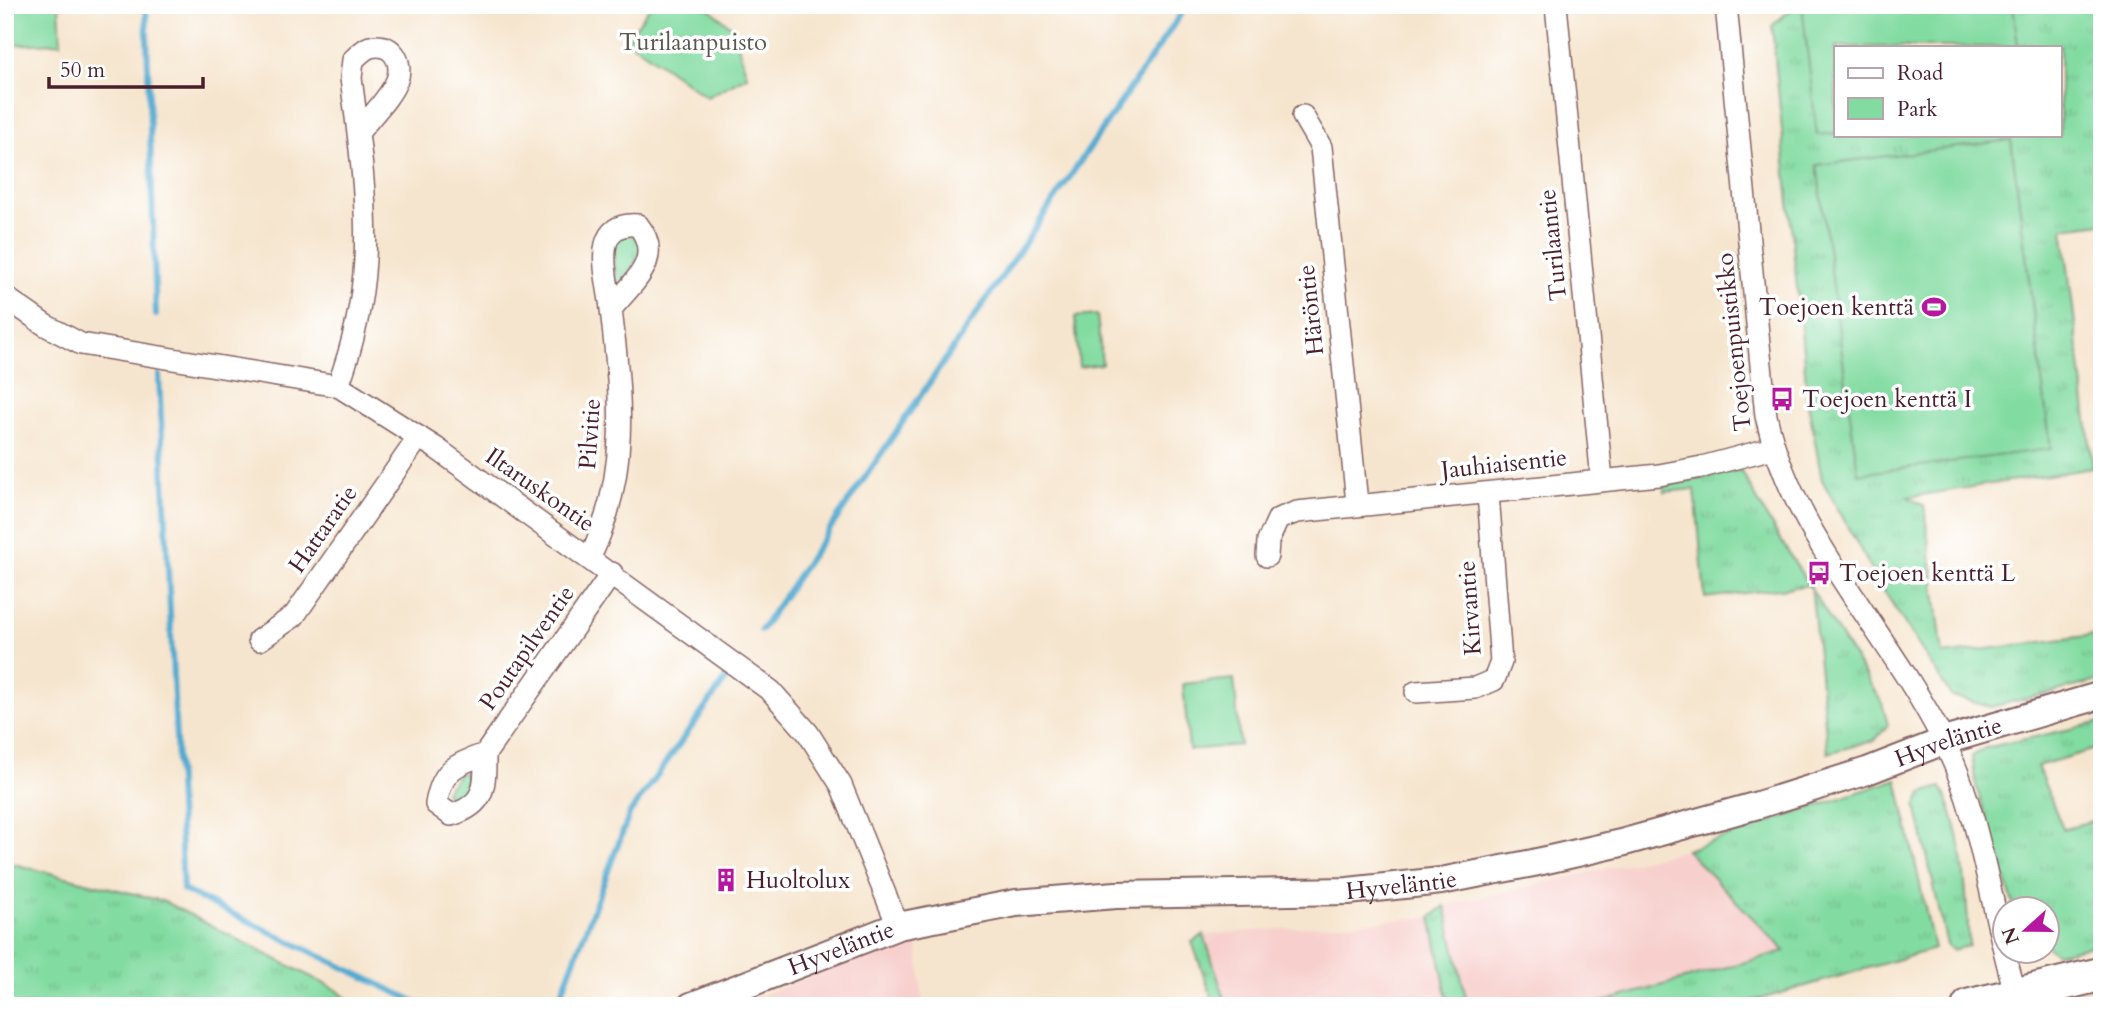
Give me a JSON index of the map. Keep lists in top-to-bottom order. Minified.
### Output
{"streets":{"street":["Turilaantie","Häröntie","Toejoenpuistikko","Pilvitie","Jauhiaisentie","Iltaruskontie","Hattaratie","Kirvantie","Poutapilventie","Hyveläntie"]},"crossings":[["Turilaantie","Jauhiaisentie"],["Häröntie","Jauhiaisentie"],["Toejoenpuistikko","Jauhiaisentie"],["Toejoenpuistikko","Hyveläntie"],["Pilvitie","Iltaruskontie"],["Jauhiaisentie","Kirvantie"],["Iltaruskontie","Hattaratie"],["Iltaruskontie","Poutapilventie"],["Iltaruskontie","Hyveläntie"]],"parks":["Turilaanpuisto"],"places":{"sports":["Toejoen kenttä"],"bus stop":["Toejoen kenttä I","Toejoen kenttä L"],"building":["Huoltolux"]},"legend":["Road","Park"],"scale_bar":"50 m","north":"left"}
